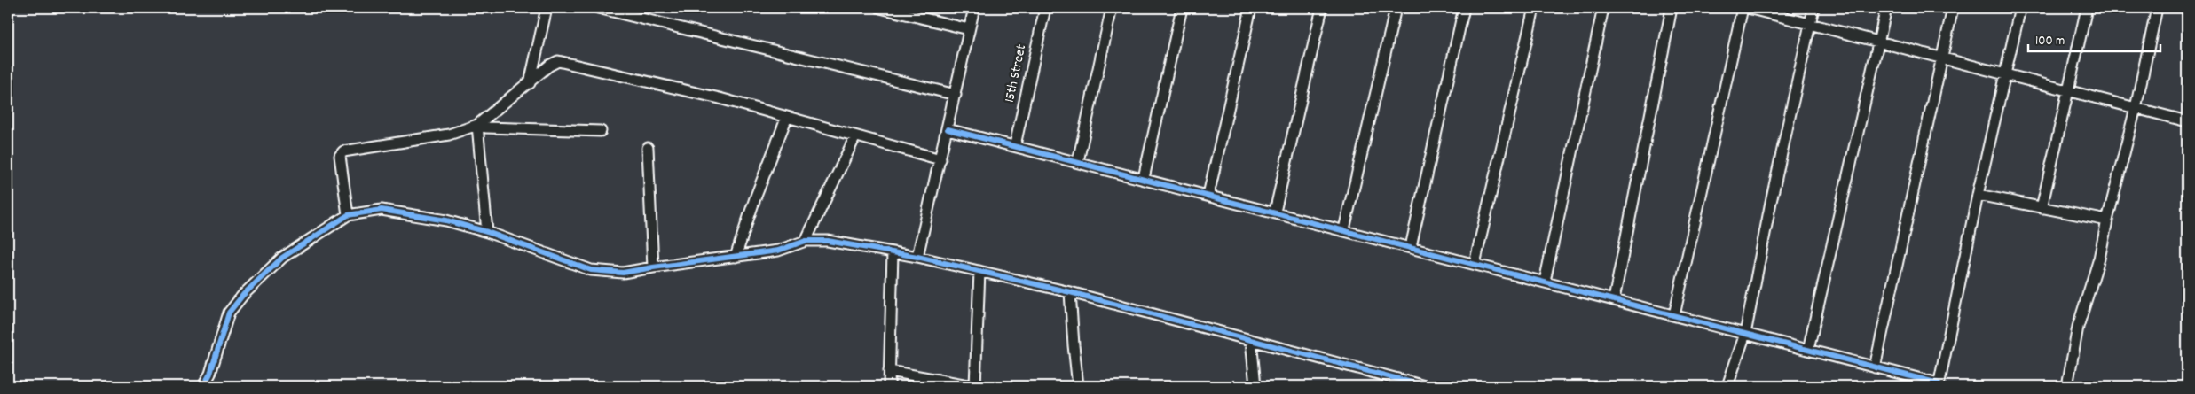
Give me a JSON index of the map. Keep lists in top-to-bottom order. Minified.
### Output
{"streets":{"street":["15th Street"]},"scale_bar":"100 m"}
